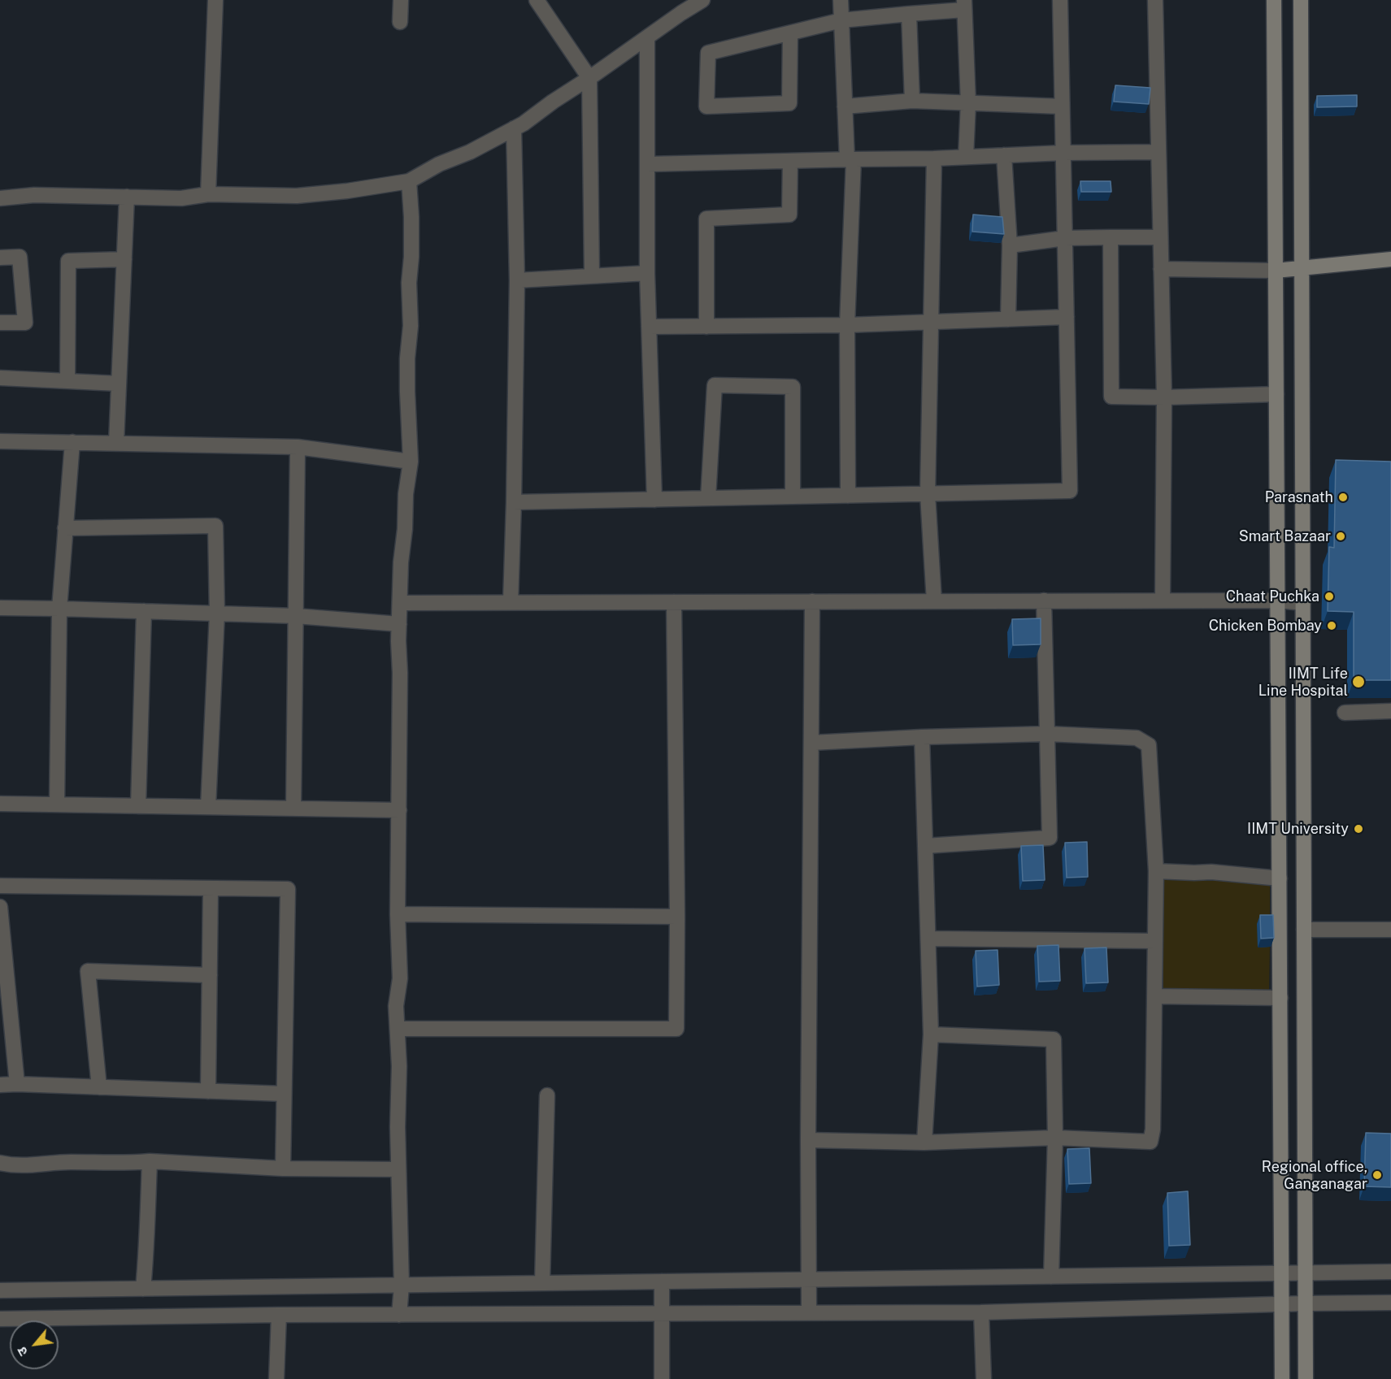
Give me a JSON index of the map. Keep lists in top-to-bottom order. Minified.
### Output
{"places":["Parasnath","Smart Bazaar","Chaat Puchka","Chicken Bombay","IIMT Life Line Hospital","IIMT University","Regional office, Ganganagar"],"north":"bottom left"}
